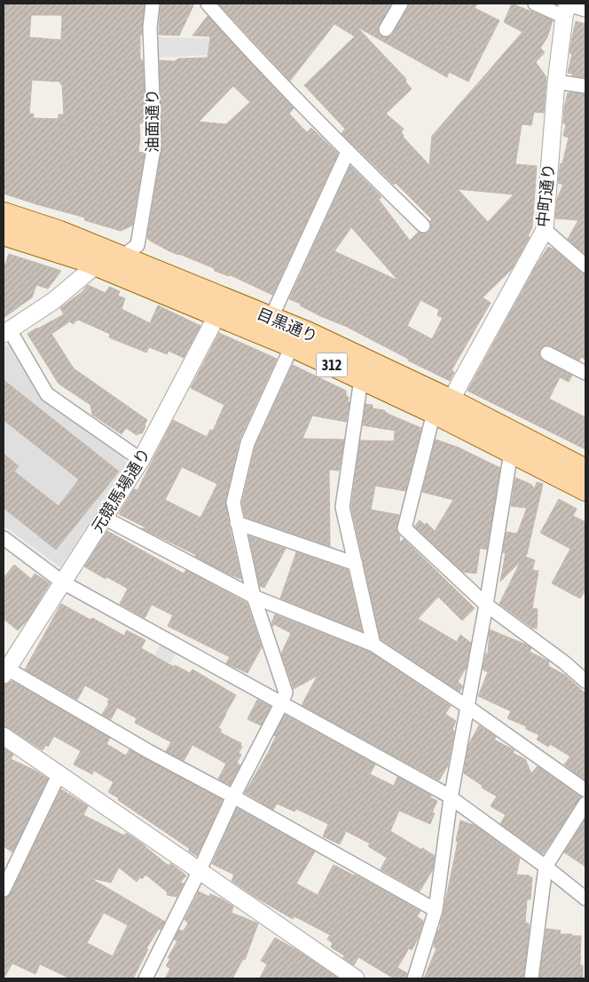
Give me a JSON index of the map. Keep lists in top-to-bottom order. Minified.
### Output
{"streets":{"main road":["目黒通り","312"],"street":["油面通り","中町通り","元競馬場通り"]},"crossings":[["油面通り","目黒通り"],["中町通り","目黒通り"],["目黒通り","元競馬場通り"]]}
